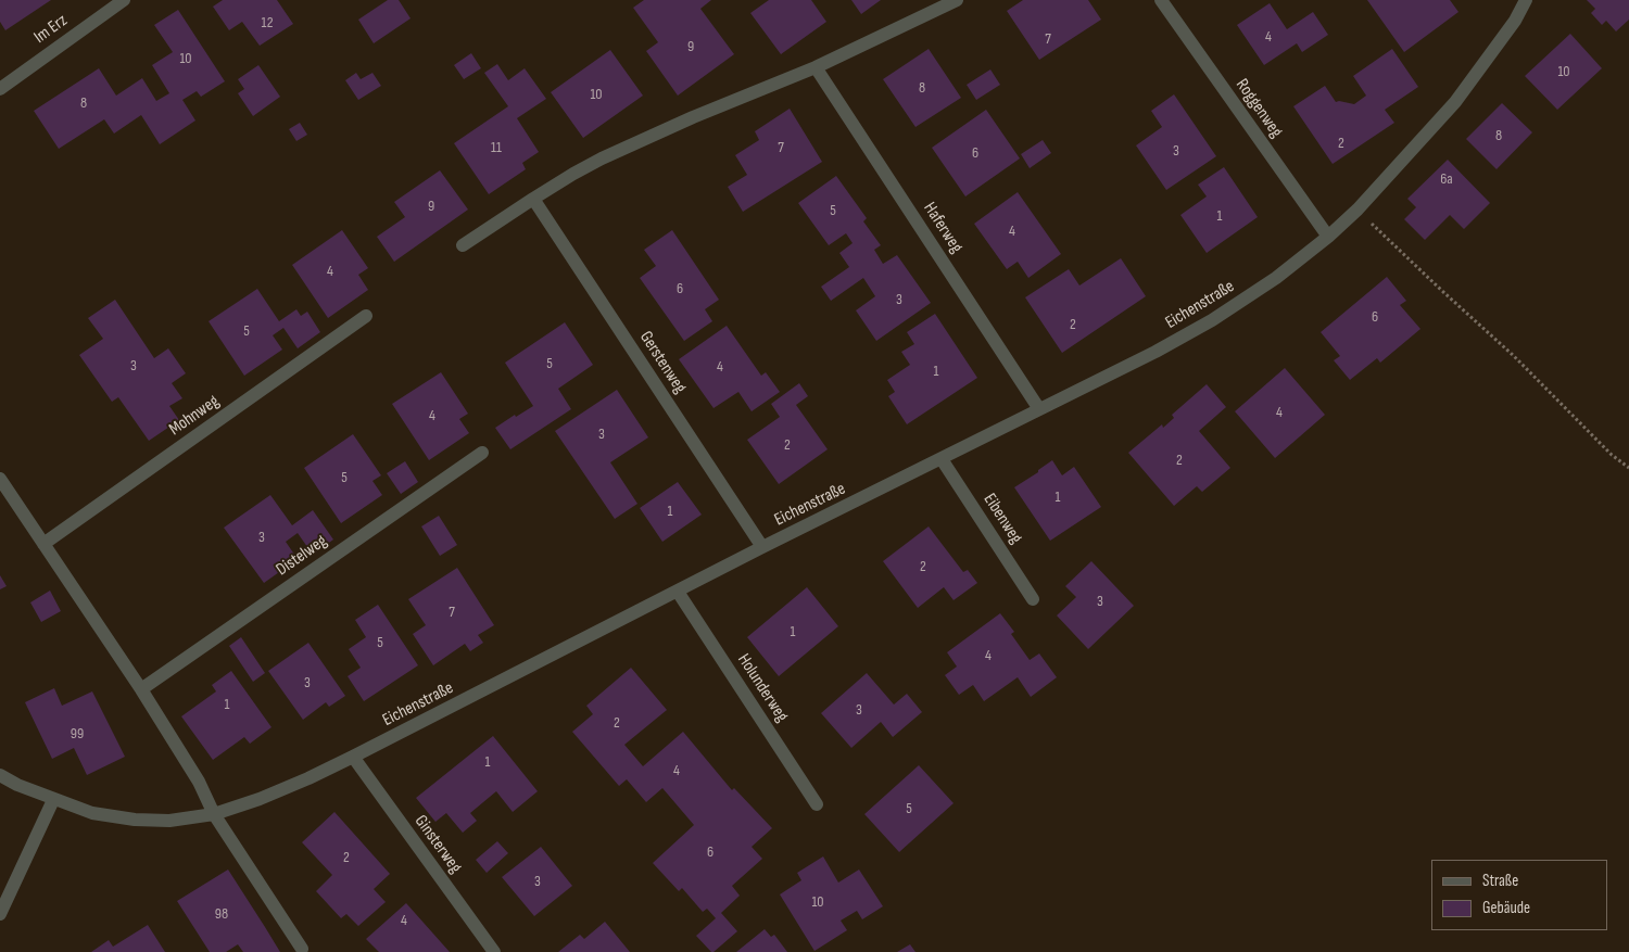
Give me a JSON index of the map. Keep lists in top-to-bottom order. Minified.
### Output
{"streets":{"street":["Im Erz","Roggenweg","Haferweg","Eichenstraße","Gerstenweg","Mohnweg","Eibenweg","Distelweg","Holunderweg","Ginsterweg"]},"crossings":[["Roggenweg","Eichenstraße"],["Haferweg","Eichenstraße"],["Eichenstraße","Gerstenweg"],["Eichenstraße","Eibenweg"],["Eichenstraße","Holunderweg"],["Eichenstraße","Ginsterweg"]],"house_numbers":["12","4","7","9","10","10","8","10","8","8","2","11","7","3","6","6a","9","5","1","4","4","6","3","6","2","5","5","3","4","1","4","4","3","2","2","5","1","1","3","2","3","7","1","5","4","3","1","3","2","99","1","4","5","6","2","3","10","98","4"],"legend":["Straße","Gebäude"]}
